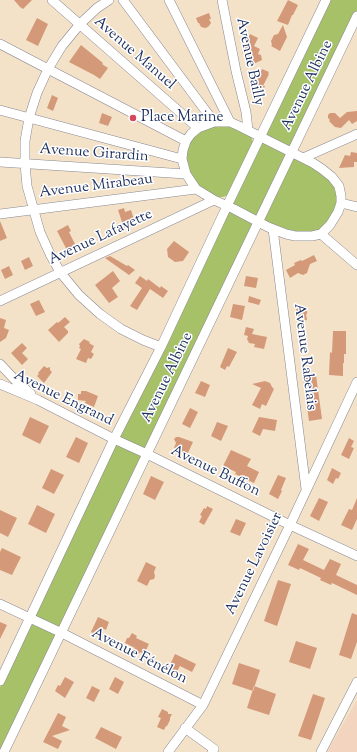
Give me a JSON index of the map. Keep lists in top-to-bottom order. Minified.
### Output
{"streets":{"street":["Avenue Manuel","Avenue Bailly","Avenue Albine","Avenue Girardin","Avenue Mirabeau","Avenue Lafayette","Avenue Rabelais","Avenue Engrand","Avenue Buffon","Avenue Lavoisier","Avenue Fénélon"]},"crossings":[["Avenue Manuel","Avenue Bailly"],["Avenue Manuel","Avenue Albine"],["Avenue Manuel","Avenue Girardin"],["Avenue Manuel","Avenue Mirabeau"],["Avenue Manuel","Avenue Lafayette"],["Avenue Bailly","Avenue Albine"],["Avenue Bailly","Avenue Girardin"],["Avenue Bailly","Avenue Mirabeau"],["Avenue Bailly","Avenue Lafayette"],["Avenue Albine","Avenue Girardin"],["Avenue Albine","Avenue Mirabeau"],["Avenue Albine","Avenue Lafayette"],["Avenue Albine","Avenue Rabelais"],["Avenue Albine","Avenue Engrand"],["Avenue Albine","Avenue Buffon"],["Avenue Albine","Avenue Fénélon"],["Avenue Girardin","Avenue Mirabeau"],["Avenue Girardin","Avenue Lafayette"],["Avenue Mirabeau","Avenue Lafayette"],["Avenue Rabelais","Avenue Lavoisier"],["Avenue Engrand","Avenue Buffon"],["Avenue Buffon","Avenue Lavoisier"],["Avenue Lavoisier","Avenue Fénélon"]],"places":["Place Marine"]}
